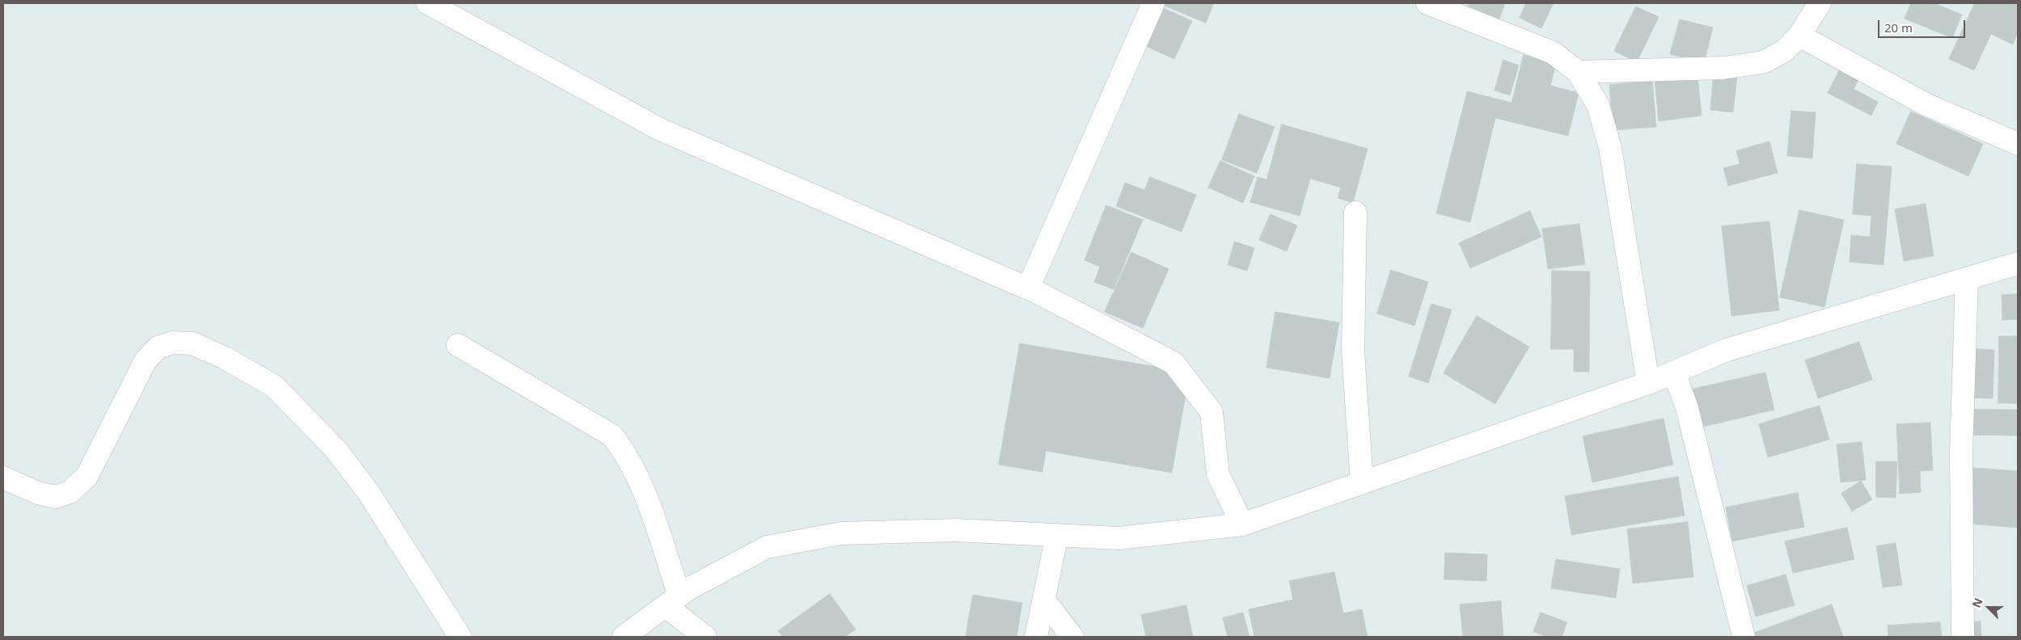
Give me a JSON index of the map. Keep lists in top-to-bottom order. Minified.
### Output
{"scale_bar":"20 m","north":"top left"}
